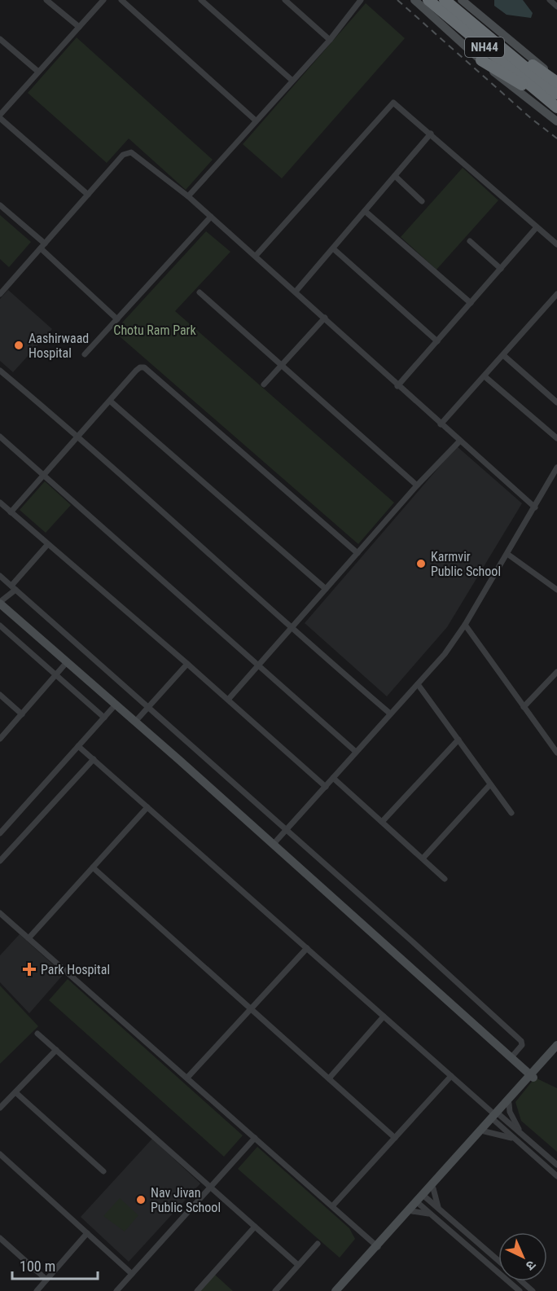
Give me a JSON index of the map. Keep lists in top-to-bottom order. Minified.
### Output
{"streets":{"highway":["NH44"]},"parks":["Chotu Ram Park"],"places":{"other":["Aashirwaad Hospital","Karmvir Public School","Nav Jivan Public School"],"health":["Park Hospital"]},"scale_bar":"100 m","north":"bottom right"}
